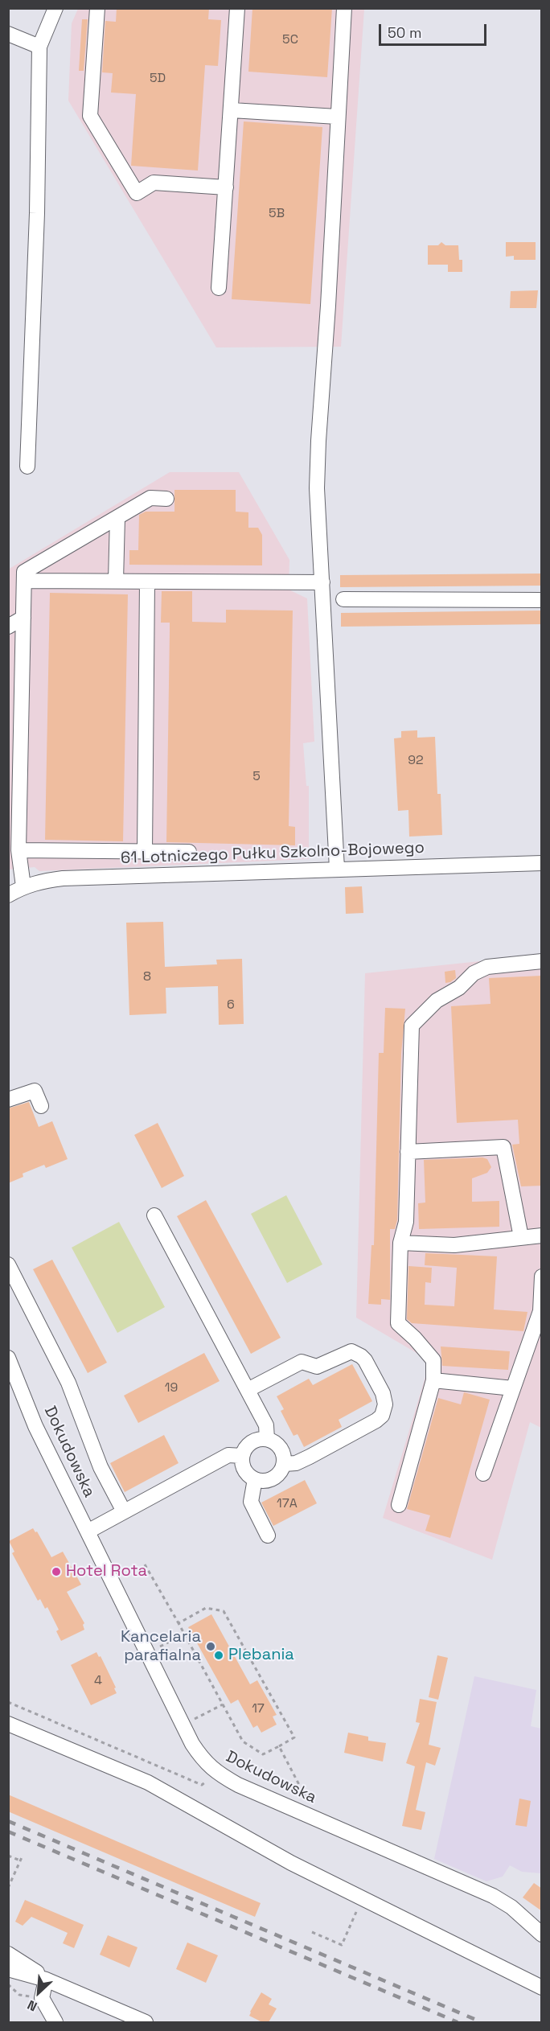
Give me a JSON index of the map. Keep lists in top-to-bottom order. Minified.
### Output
{"streets":{"street":["61 Lotniczego Pułku Szkolno-Bojowego","Dokudowska"]},"places":["Hotel Rota","Kancelaria parafialna","Plebania"],"house_numbers":["5C","5D","5B","92","5","8","6","19","17A","4","17"],"scale_bar":"50 m","north":"bottom left"}
